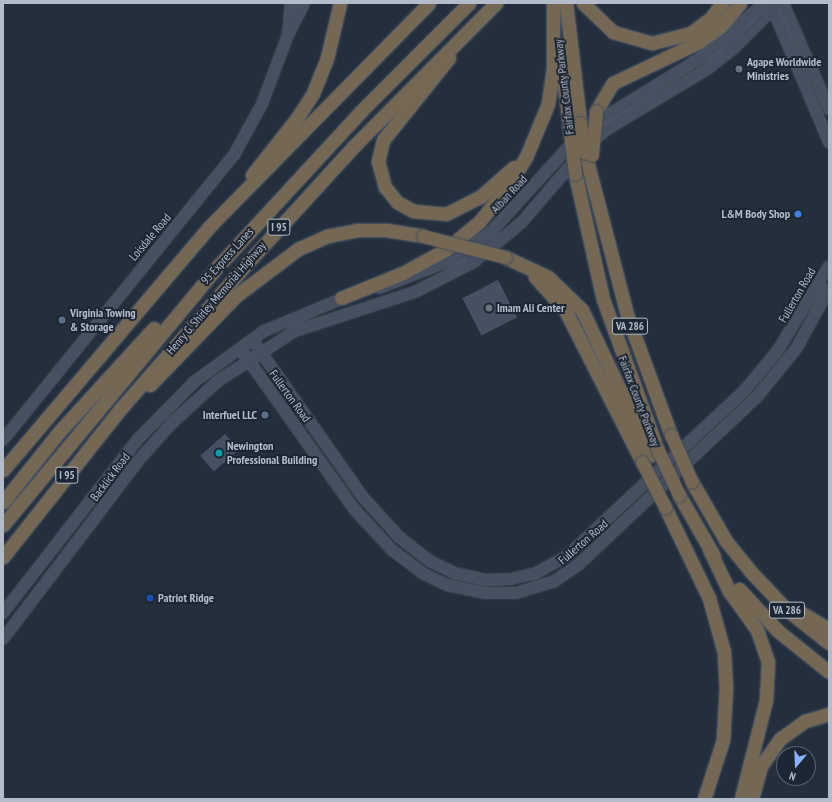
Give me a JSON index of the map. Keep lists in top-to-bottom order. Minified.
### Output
{"streets":{"highway":["Fairfax County Parkway","I 95","95 Express Lanes","Henry G. Shirley Memorial Highway","VA 286"],"main road":["Alban Road","Loisdale Road","Fullerton Road","Backlick Road"]},"crossings":[["Fairfax County Parkway","Alban Road"],["Alban Road","Fullerton Road"],["Alban Road","Backlick Road"],["Fullerton Road","Backlick Road"]],"places":["Agape Worldwide Ministries","L&M Body Shop","Imam Ali Center","Virginia Towing & Storage","Interfuel LLC","Newington Professional Building","Patriot Ridge"],"north":"bottom"}
